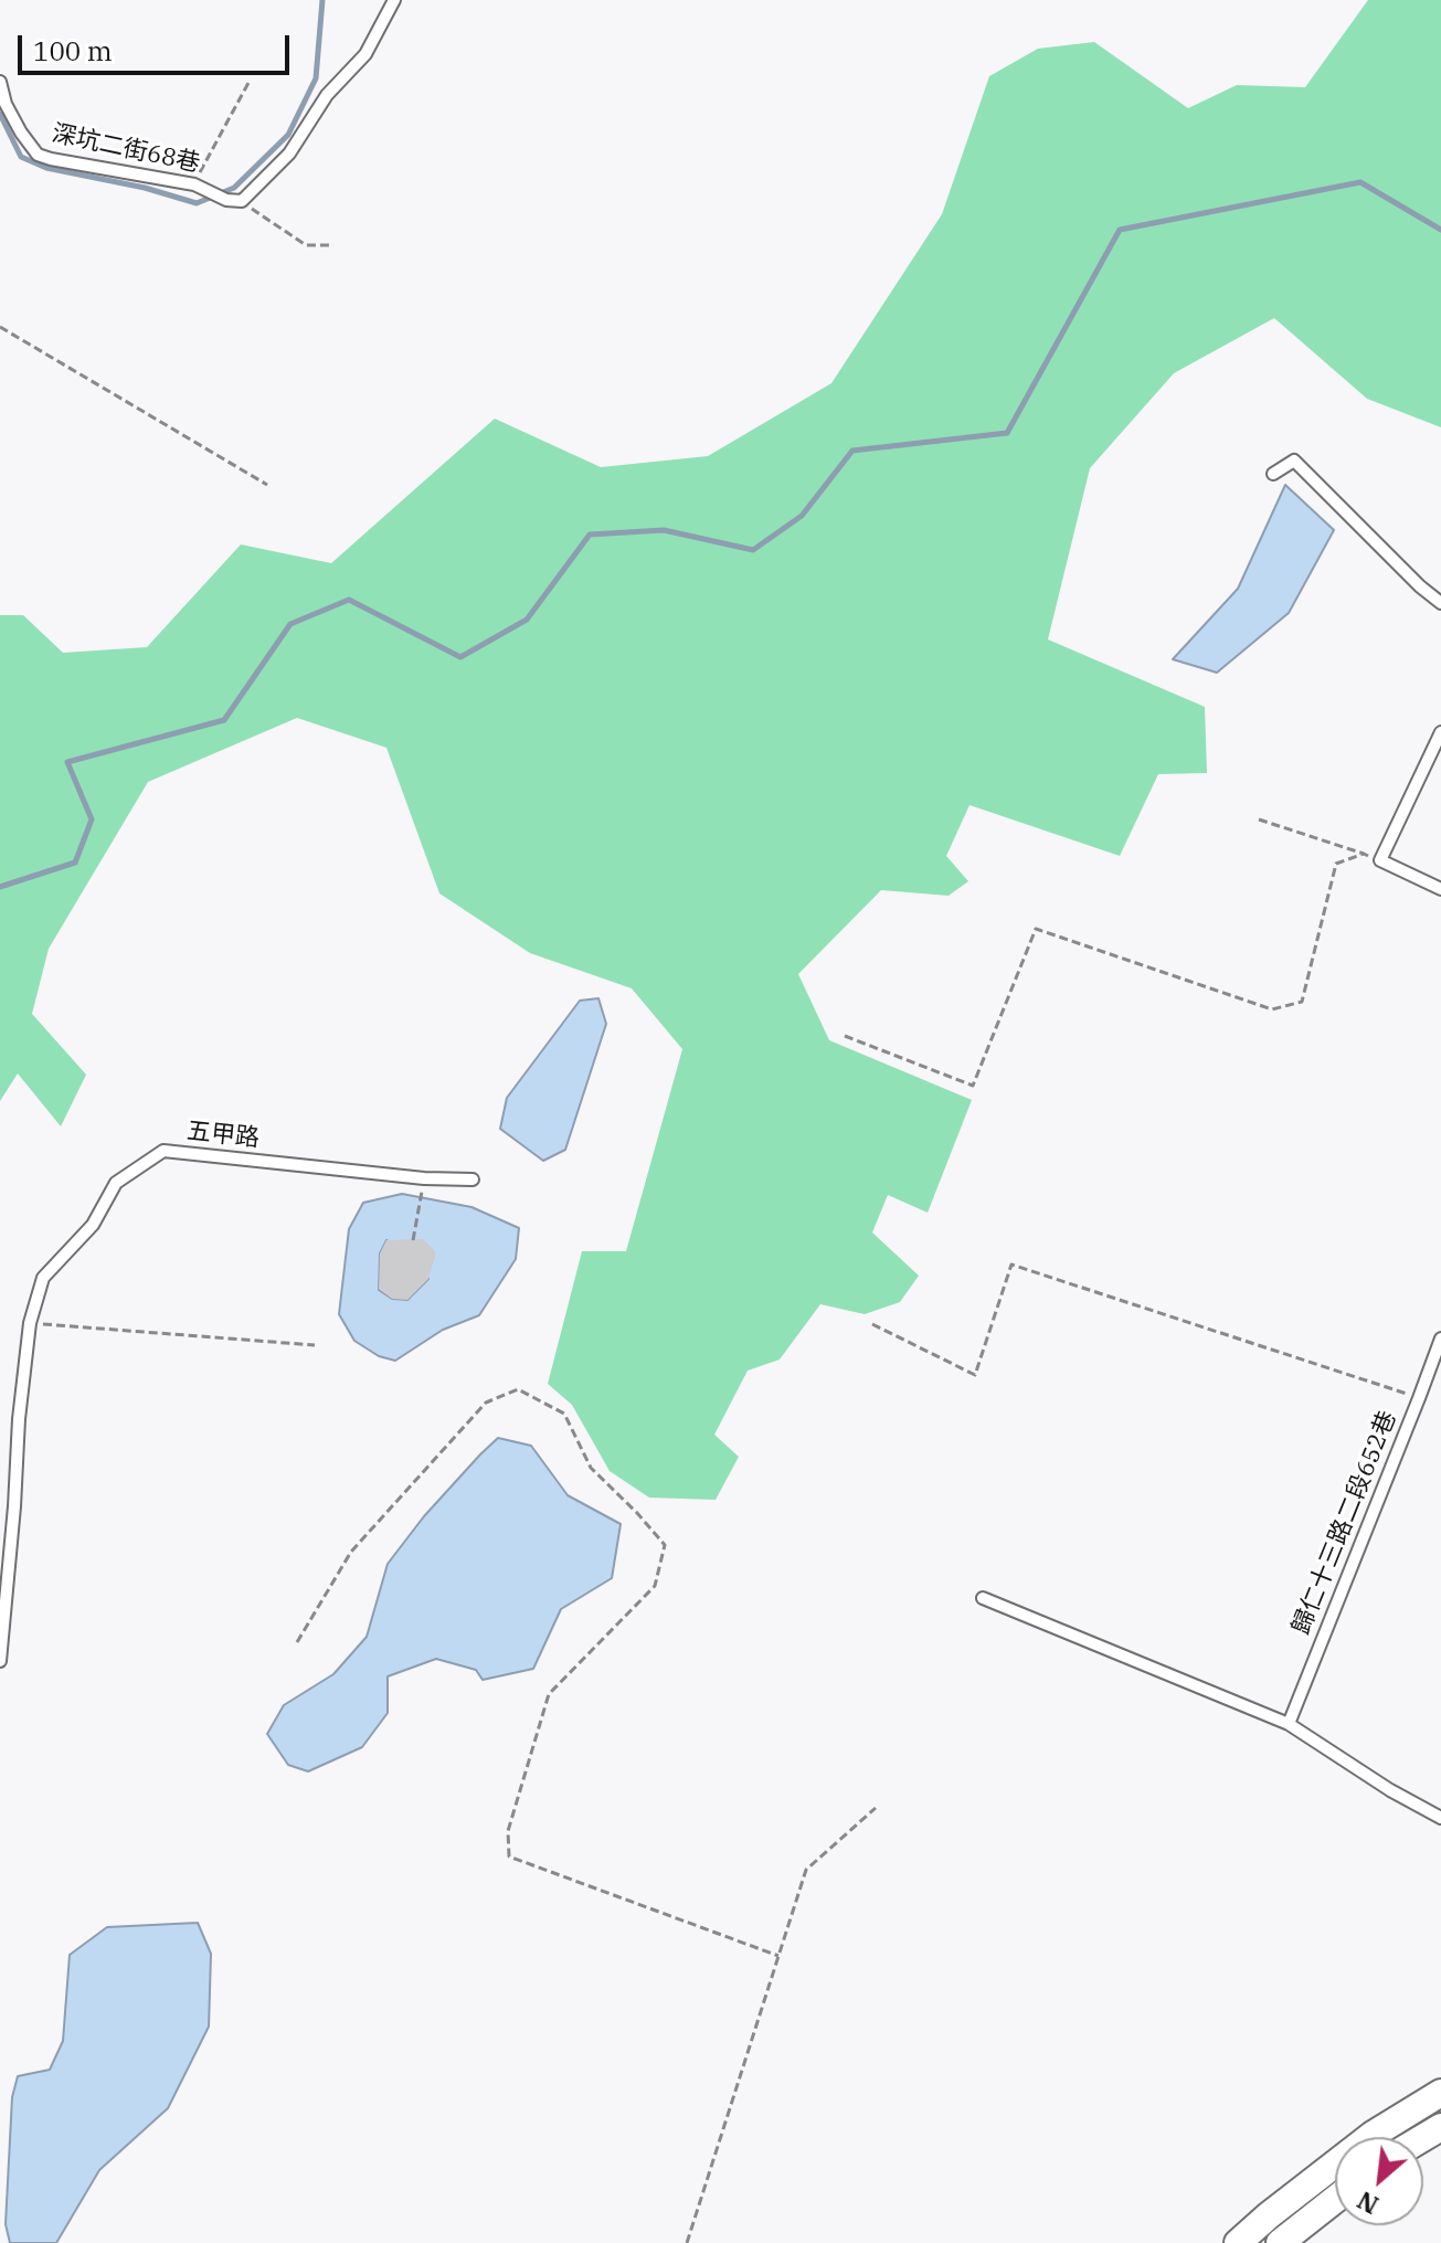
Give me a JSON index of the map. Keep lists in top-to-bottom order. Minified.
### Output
{"streets":{"lane":["深坑二街68巷","五甲路","歸仁十三路二段652巷"]},"scale_bar":"100 m","north":"bottom left"}
